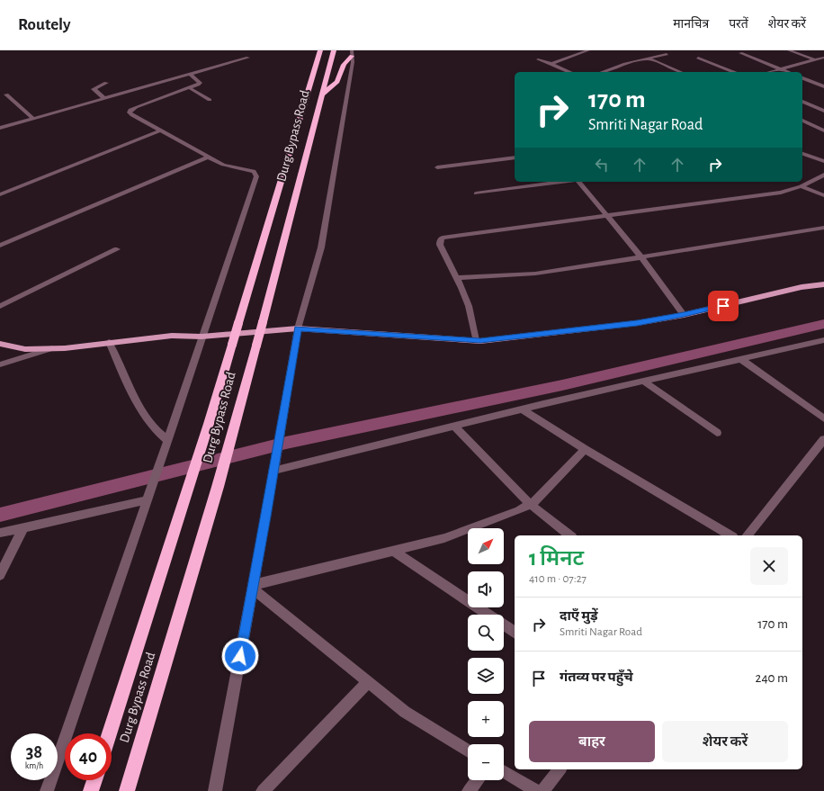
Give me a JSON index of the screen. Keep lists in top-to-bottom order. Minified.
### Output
{"streets":{"highway":["Durg Bypass Road"]},"north":"top right","page":{"header":"Routely","nav":["मानचित्र","परतें","शेयर करें"],"turn":["170 m","Smriti Nagar Road"],"map_buttons":["+","−"],"heading":["1 मिनट","410 m · 07:27"],"list":[{"name":"दाएँ मुड़ें","note":"Smriti Nagar Road","value":"170 m"},{"name":"गंतव्य पर पहुँचे","value":"240 m"}],"buttons":["बाहर","शेयर करें"],"speed":"38 km/h","limit":"40"}}
